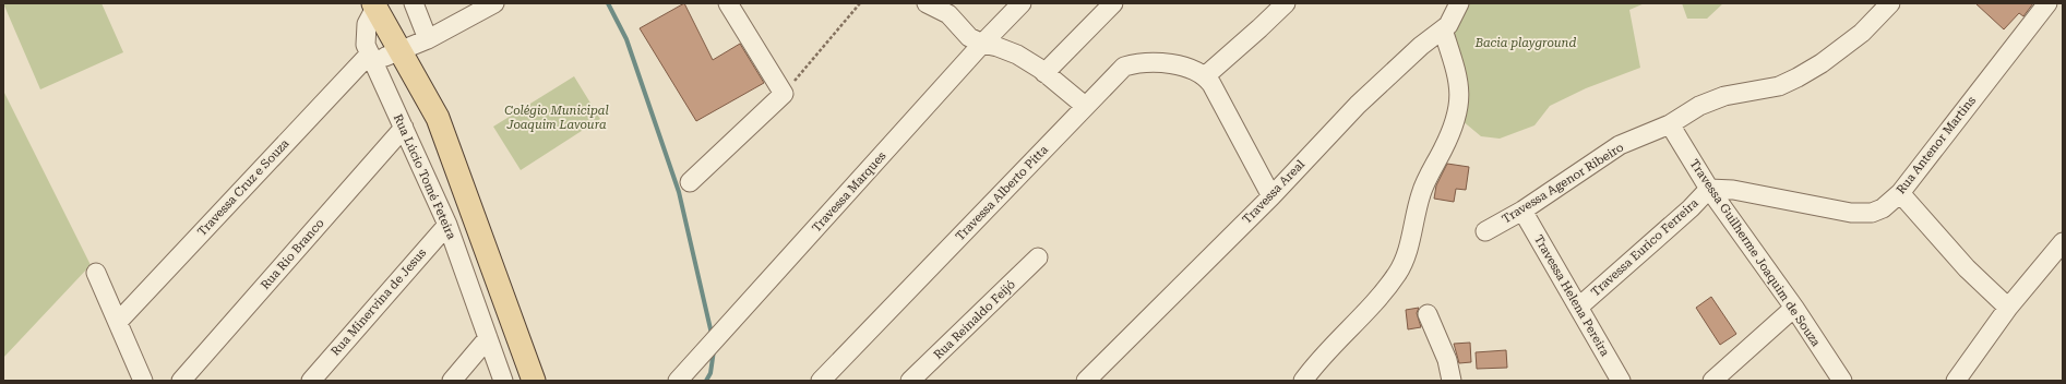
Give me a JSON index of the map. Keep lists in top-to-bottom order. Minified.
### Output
{"streets":{"main road":["Rua Lúcio Tomé Feteira"],"street":["Rua Antenor Martins","Travessa Agenor Ribeiro","Travessa Cruz e Souza","Travessa Marques","Travessa Areal","Travessa Alberto Pitta","Travessa Eurico Ferreira","Travessa Guilherme Joaquim de Souza","Rua Rio Branco","Travessa Helena Pereira","Rua Minervina de Jesus","Rua Reinaldo Feijó"]},"crossings":[["Rua Antenor Martins","Travessa Eurico Ferreira"],["Rua Antenor Martins","Travessa Guilherme Joaquim de Souza"],["Rua Lúcio Tomé Feteira","Travessa Cruz e Souza"],["Rua Lúcio Tomé Feteira","Rua Rio Branco"],["Rua Lúcio Tomé Feteira","Rua Minervina de Jesus"],["Travessa Agenor Ribeiro","Travessa Guilherme Joaquim de Souza"],["Travessa Agenor Ribeiro","Travessa Helena Pereira"],["Travessa Eurico Ferreira","Travessa Guilherme Joaquim de Souza"],["Travessa Eurico Ferreira","Travessa Helena Pereira"]],"parks":["Bacia playground","Colégio Municipal Joaquim Lavoura"]}
